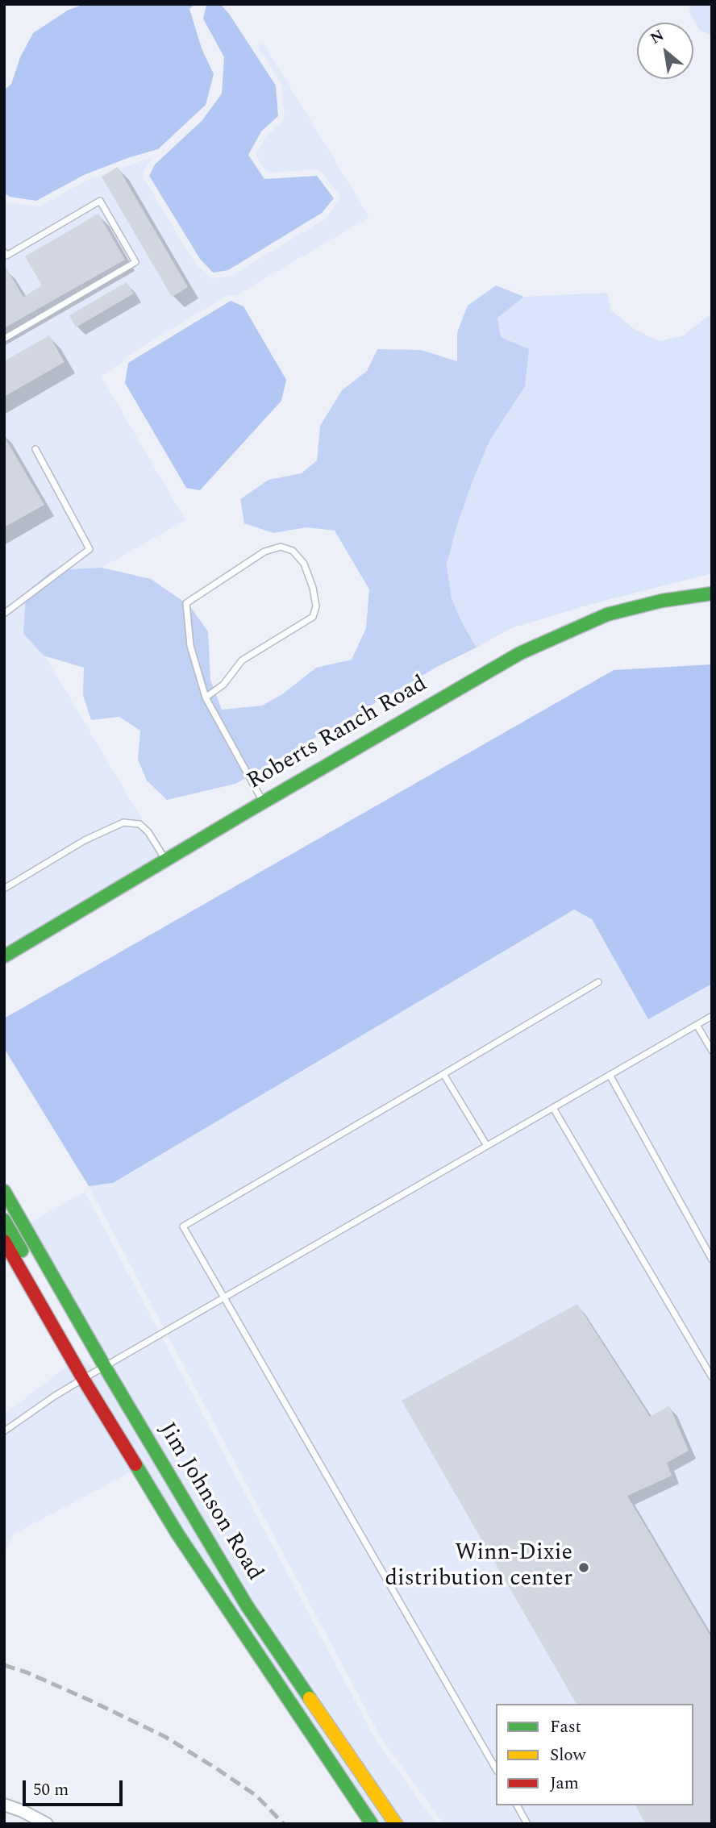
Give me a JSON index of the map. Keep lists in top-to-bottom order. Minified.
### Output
{"streets":{"main road":["Roberts Ranch Road","Jim Johnson Road"]},"places":["Winn-Dixie distribution center"],"legend":["Fast","Slow","Jam"],"scale_bar":"50 m","north":"top left"}
